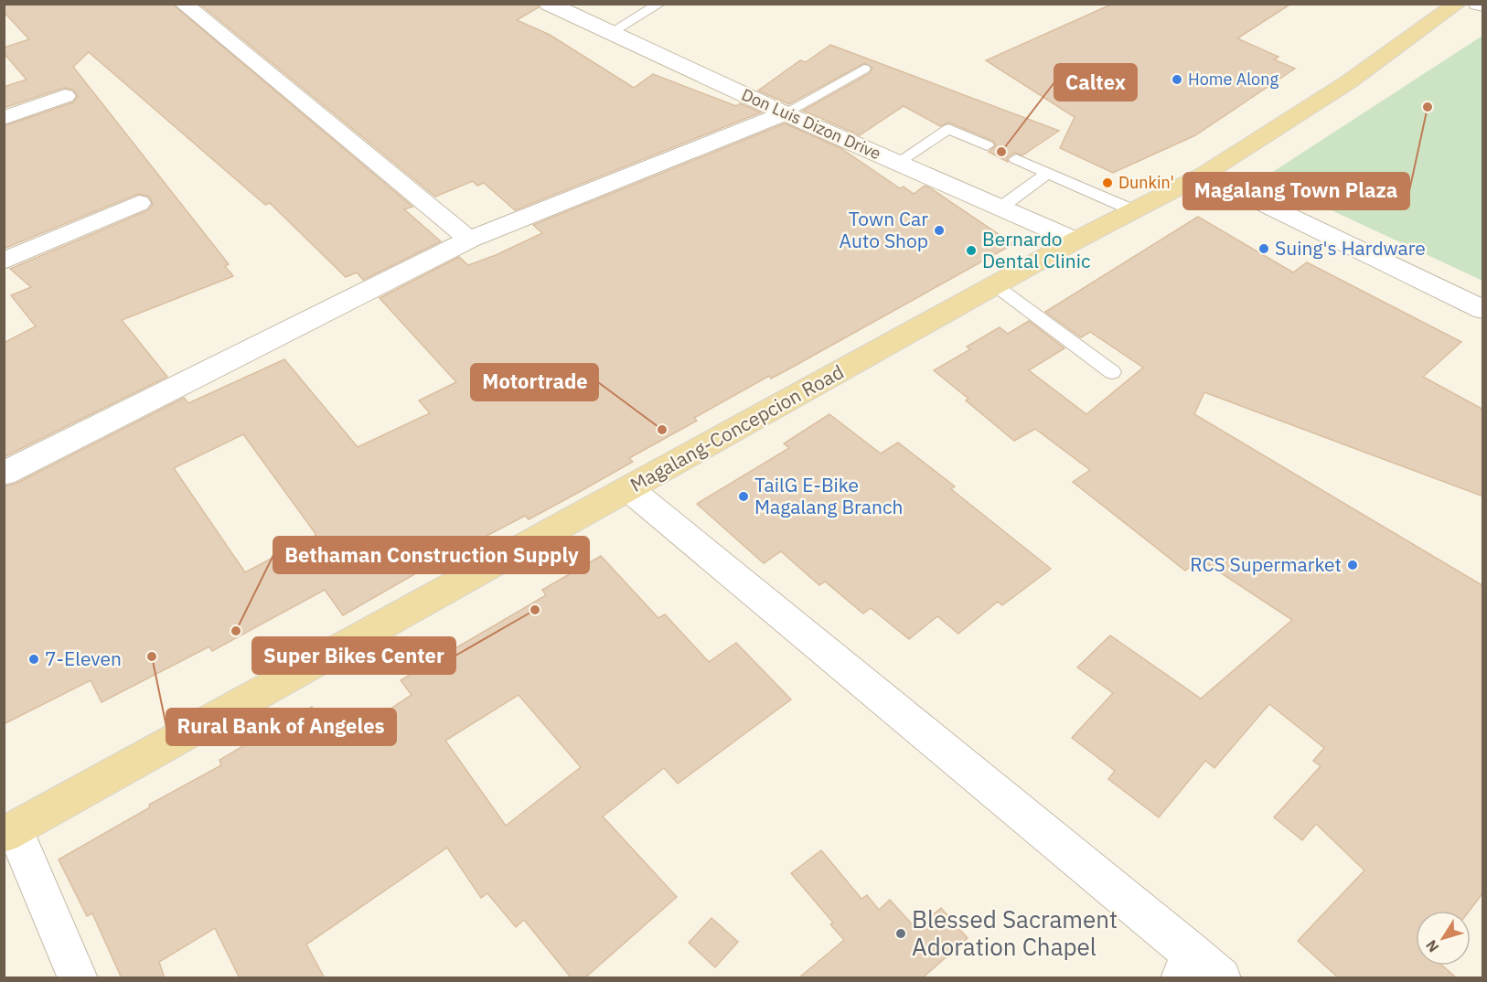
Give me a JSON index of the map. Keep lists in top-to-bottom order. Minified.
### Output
{"streets":{"main road":["Magalang-Concepcion Road"],"street":["Don Luis Dizon Drive"]},"crossings":[["Don Luis Dizon Drive","Magalang-Concepcion Road"]],"places":["Home Along","Magalang Town Plaza","Caltex","Dunkin'","Town Car Auto Shop","Suing's Hardware","Bernardo Dental Clinic","Motortrade","TailG E-Bike Magalang Branch","RCS Supermarket","Super Bikes Center","Bethaman Construction Supply","Rural Bank of Angeles","7-Eleven","Blessed Sacrament Adoration Chapel"],"north":"bottom left"}
